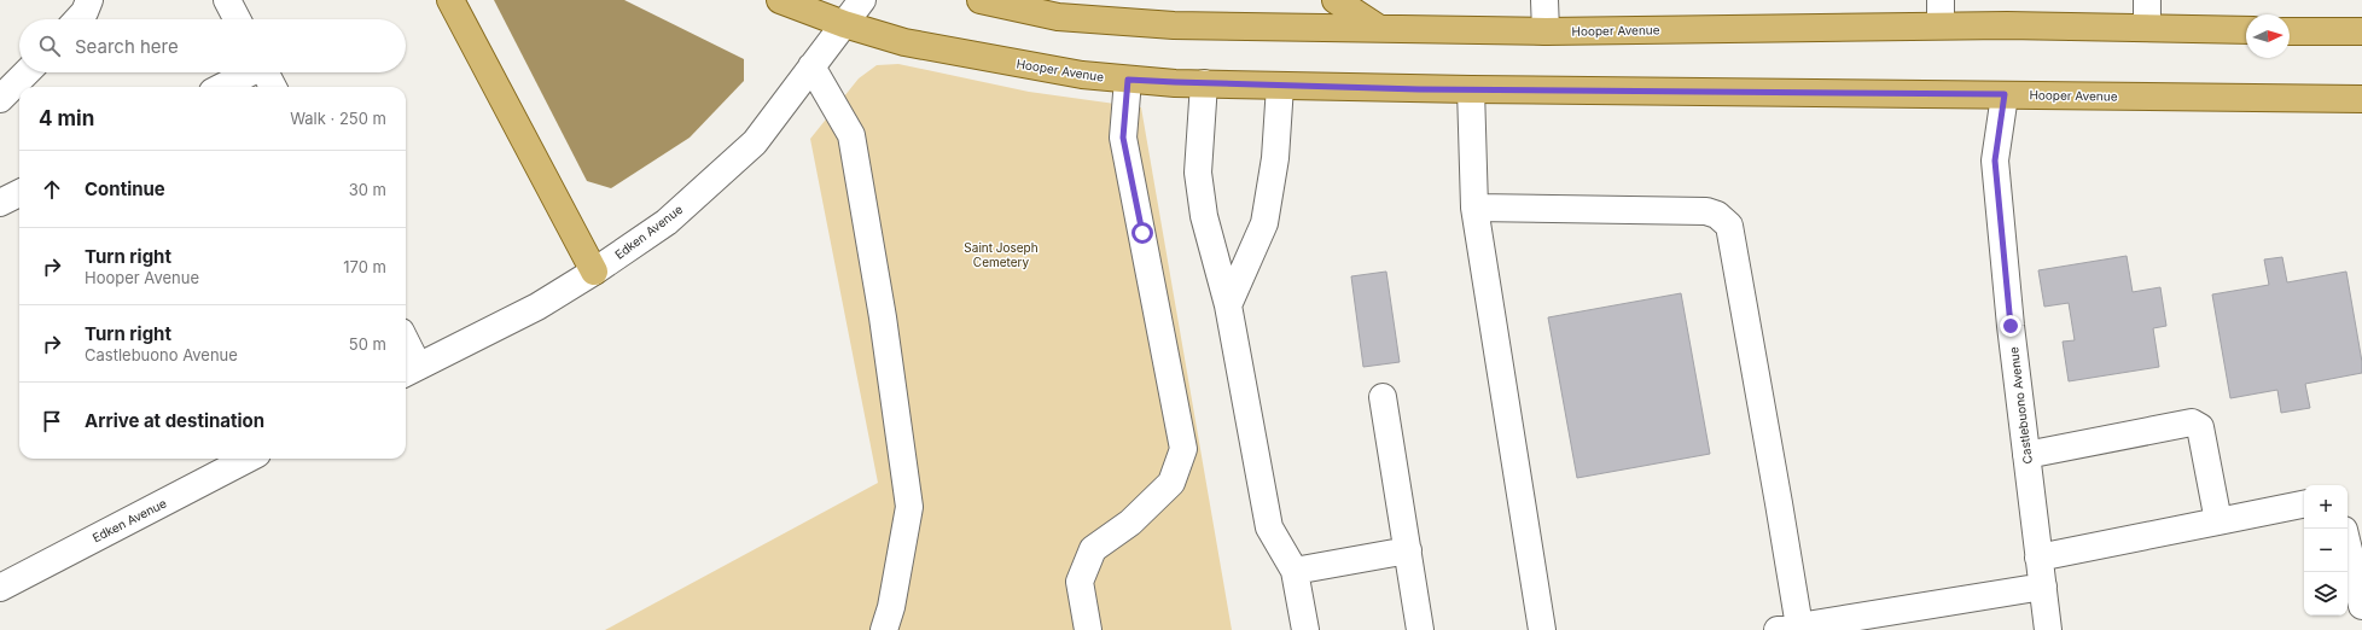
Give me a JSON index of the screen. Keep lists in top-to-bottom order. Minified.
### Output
{"streets":{"main road":["Hooper Avenue"],"street":["Edken Avenue","Castlebuono Avenue"]},"crossings":[["Hooper Avenue","Edken Avenue"],["Hooper Avenue","Castlebuono Avenue"]],"parks":["Saint Joseph Cemetery"],"north":"right","page":{"search":"Search here","heading":["4 min","Walk · 250 m"],"list":[["Continue","30 m"],["Turn right","Hooper Avenue","170 m"],["Turn right","Castlebuono Avenue","50 m"],"Arrive at destination"],"map_buttons":["+","−"]}}
